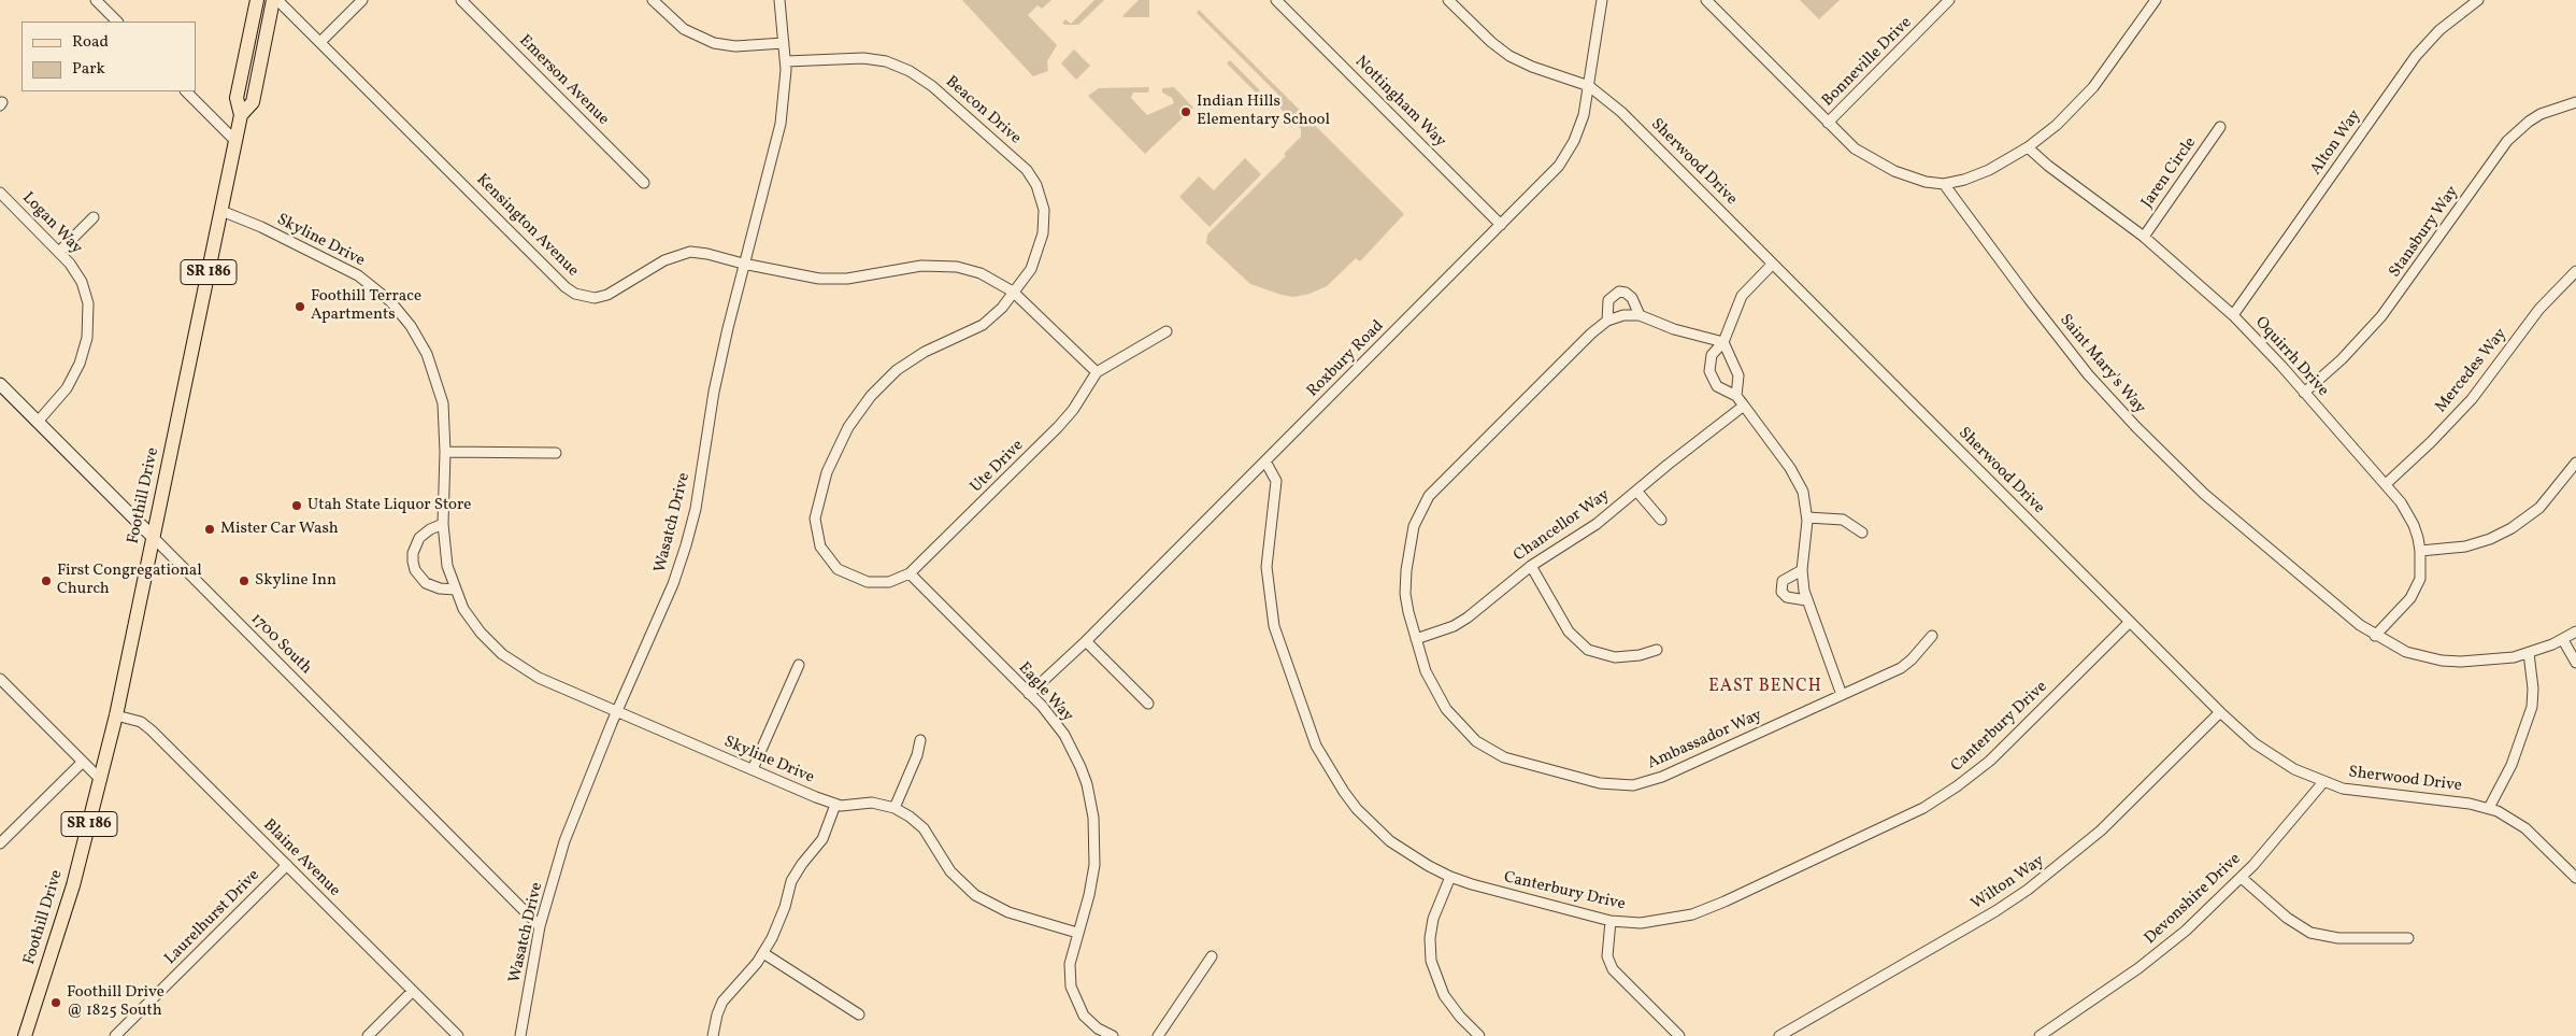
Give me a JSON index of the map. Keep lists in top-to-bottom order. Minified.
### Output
{"streets":{"main road":["SR 186","Foothill Drive"],"street":["Bonneville Drive","Emerson Avenue","Nottingham Way","Beacon Drive","Alton Way","Sherwood Drive","Jaren Circle","Logan Way","Kensington Avenue","Stansbury Way","Skyline Drive","Oquirrh Drive","Roxbury Road","Saint Mary's Way","Mercedes Way","Ute Drive","Wasatch Drive","Chancellor Way","1700 South","Eagle Way","Canterbury Drive","Ambassador Way","Blaine Avenue","Wilton Way","Devonshire Drive","Laurelhurst Drive"]},"crossings":[["Nottingham Way","Roxbury Road"],["Beacon Drive","Kensington Avenue"],["Beacon Drive","Ute Drive"],["Beacon Drive","Wasatch Drive"],["Beacon Drive","Eagle Way"],["Alton Way","Oquirrh Drive"],["Sherwood Drive","Roxbury Road"],["Sherwood Drive","Canterbury Drive"],["Sherwood Drive","Wilton Way"],["Sherwood Drive","Devonshire Drive"],["Jaren Circle","Oquirrh Drive"],["Logan Way","1700 South"],["Kensington Avenue","Ute Drive"],["Kensington Avenue","Wasatch Drive"],["Stansbury Way","Oquirrh Drive"],["Skyline Drive","Foothill Drive"],["Skyline Drive","Wasatch Drive"],["Skyline Drive","Eagle Way"],["Oquirrh Drive","Saint Mary's Way"],["Oquirrh Drive","Mercedes Way"],["Roxbury Road","Eagle Way"],["Roxbury Road","Canterbury Drive"],["Ute Drive","Eagle Way"],["Foothill Drive","1700 South"],["Foothill Drive","Blaine Avenue"],["Wasatch Drive","1700 South"],["Chancellor Way","Ambassador Way"],["Blaine Avenue","Laurelhurst Drive"]],"districts":["EAST BENCH"],"places":["Indian Hills Elementary School","Foothill Terrace Apartments","Utah State Liquor Store","Mister Car Wash","First Congregational Church","Skyline Inn","Foothill Drive @ 1825 South"],"legend":["Road","Park"]}
